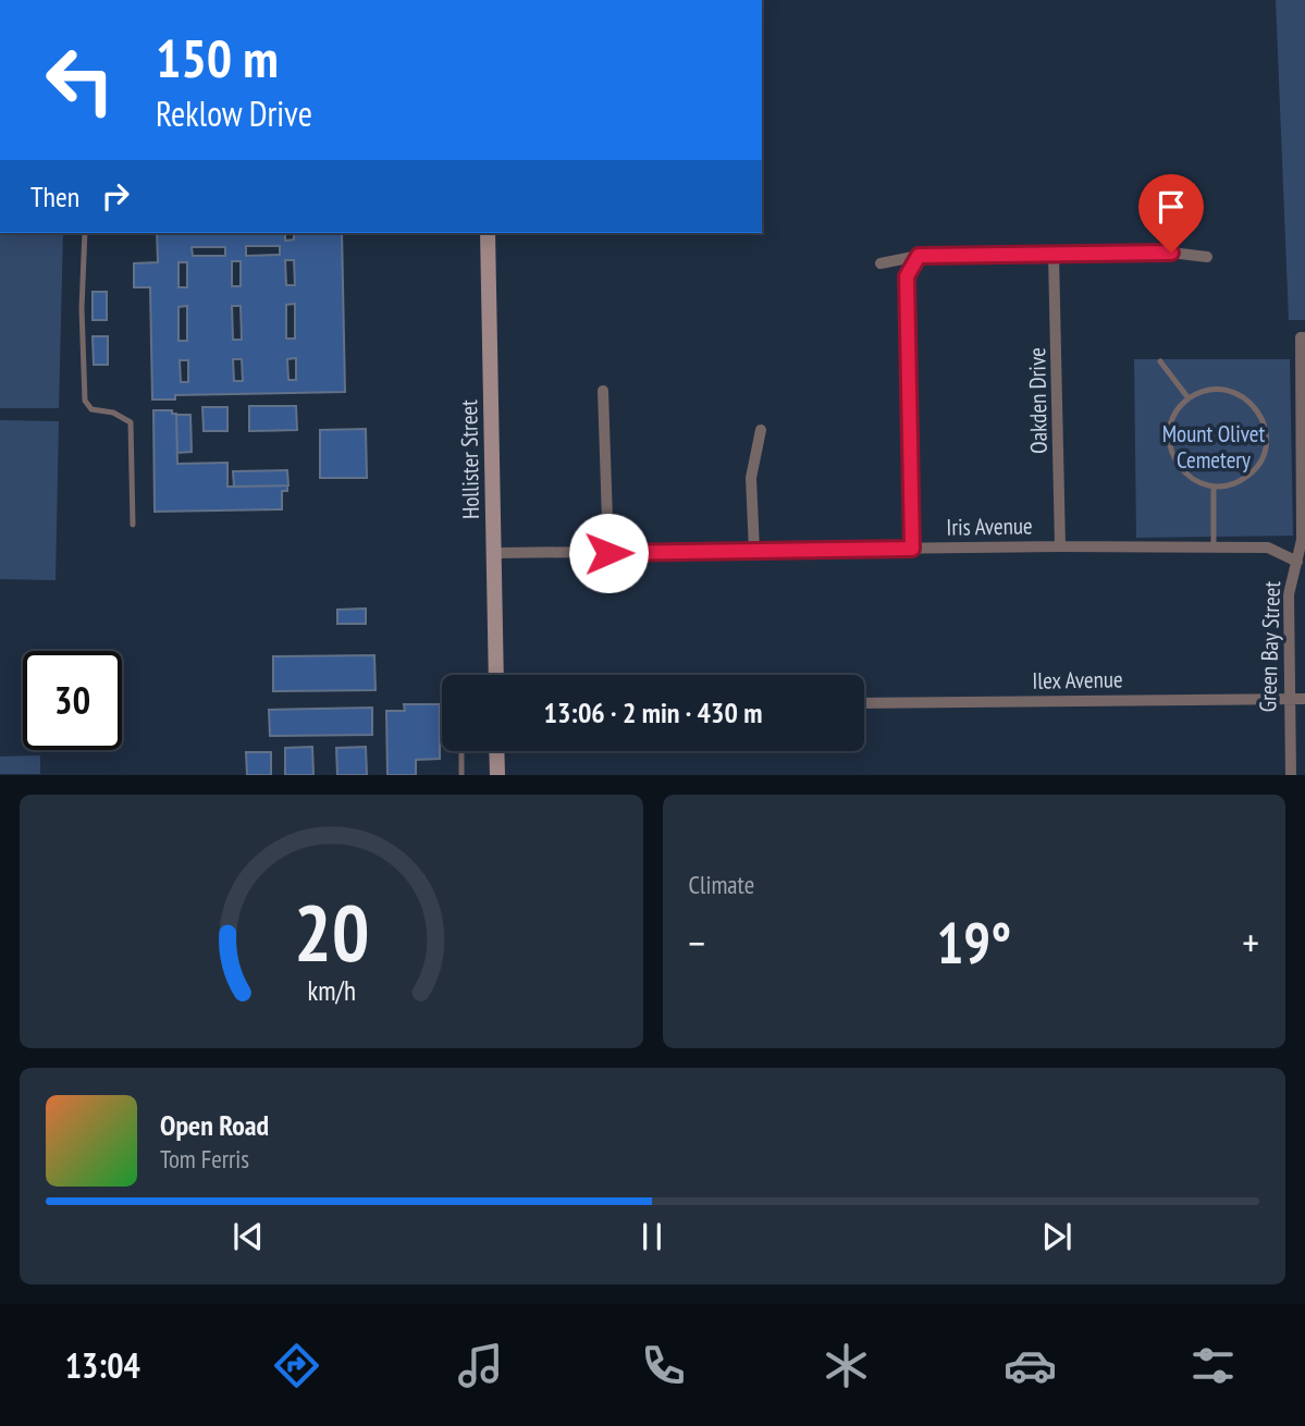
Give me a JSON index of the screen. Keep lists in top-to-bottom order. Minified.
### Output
{"streets":{"main road":["Hollister Street"],"street":["Oakden Drive","Iris Avenue","Green Bay Street","Ilex Avenue"]},"crossings":[["Oakden Drive","Iris Avenue"],["Hollister Street","Iris Avenue"],["Iris Avenue","Green Bay Street"],["Green Bay Street","Ilex Avenue"]],"parks":["Mount Olivet Cemetery"],"page":{"turn":["150 m","Reklow Drive"],"then":"Then","limit":"30","trip":"13:06 · 2 min · 430 m","tile":"Climate","heat":["−","19°","+"],"song":["Open Road","Tom Ferris"],"tabs":"13:04","gauge":["20","km/h"]}}
